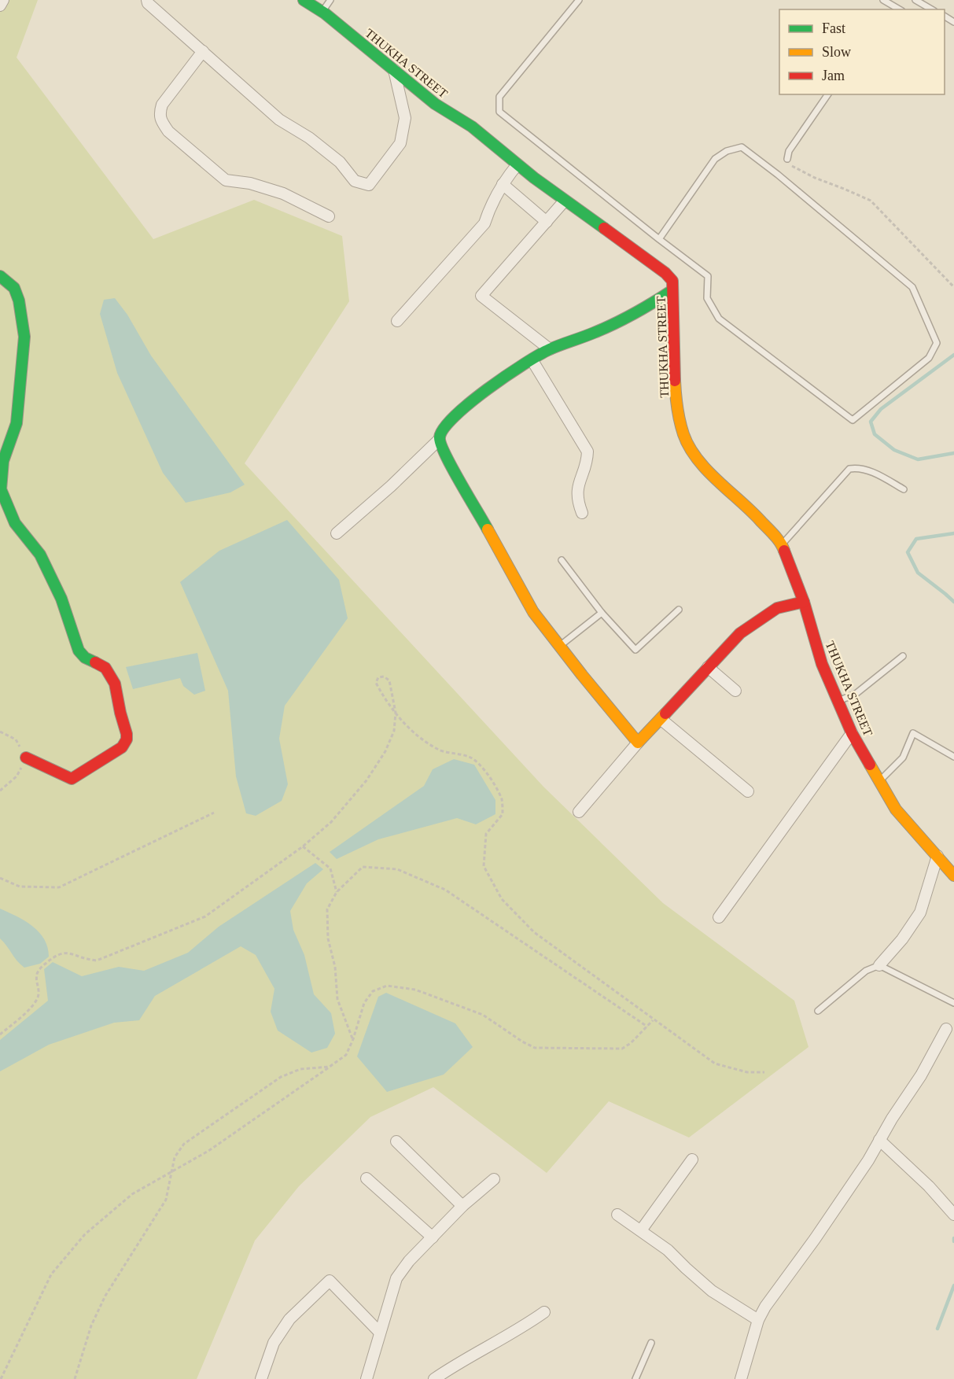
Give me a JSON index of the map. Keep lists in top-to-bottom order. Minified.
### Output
{"streets":{"street":["THUKHA STREET"]},"legend":["Fast","Slow","Jam"]}
